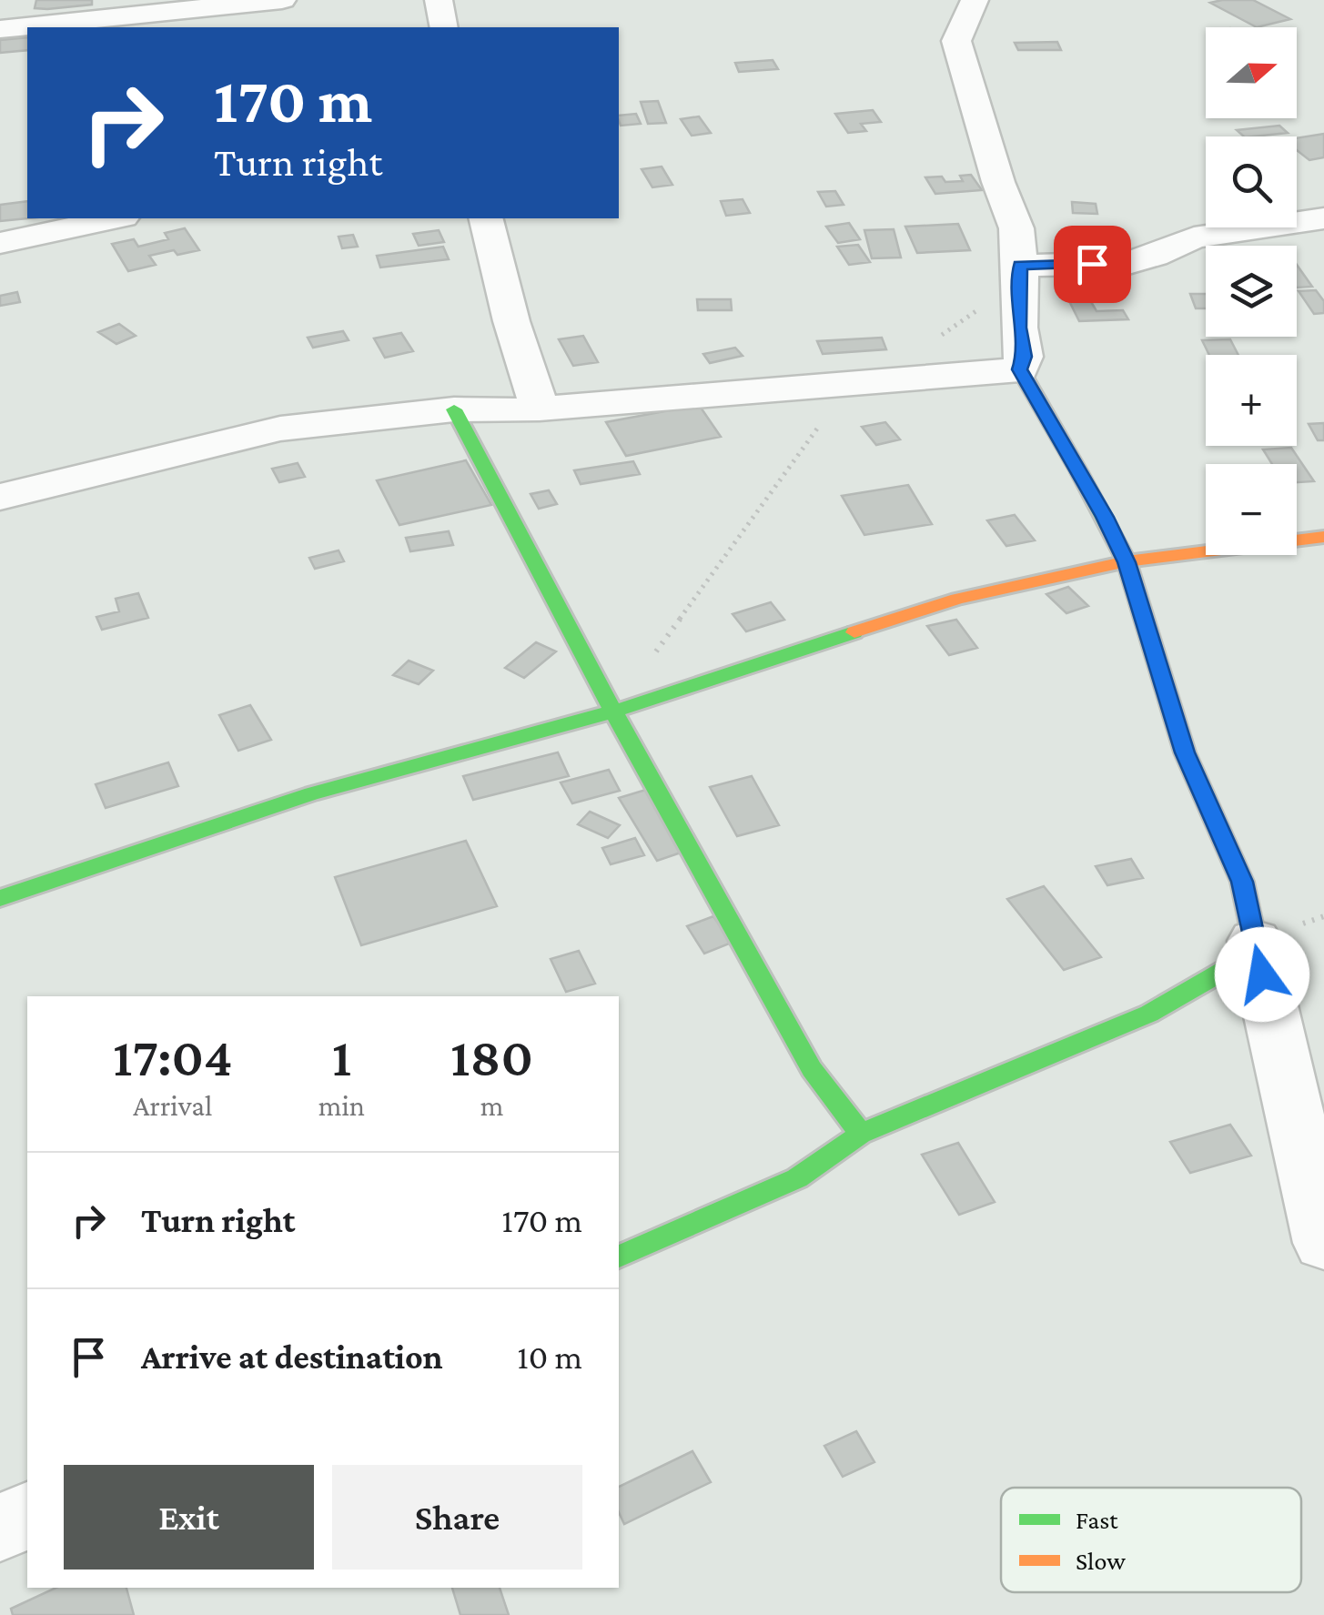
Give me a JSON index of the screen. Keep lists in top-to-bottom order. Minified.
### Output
{"legend":["Fast","Slow"],"north":"right","page":{"map_buttons":["+","−"],"turn":["170 m","Turn right"],"eta":["17:04","Arrival","1","min","180","m"],"list":[{"name":"Turn right","value":"170 m"},{"name":"Arrive at destination","value":"10 m"}],"buttons":["Exit","Share"]}}
